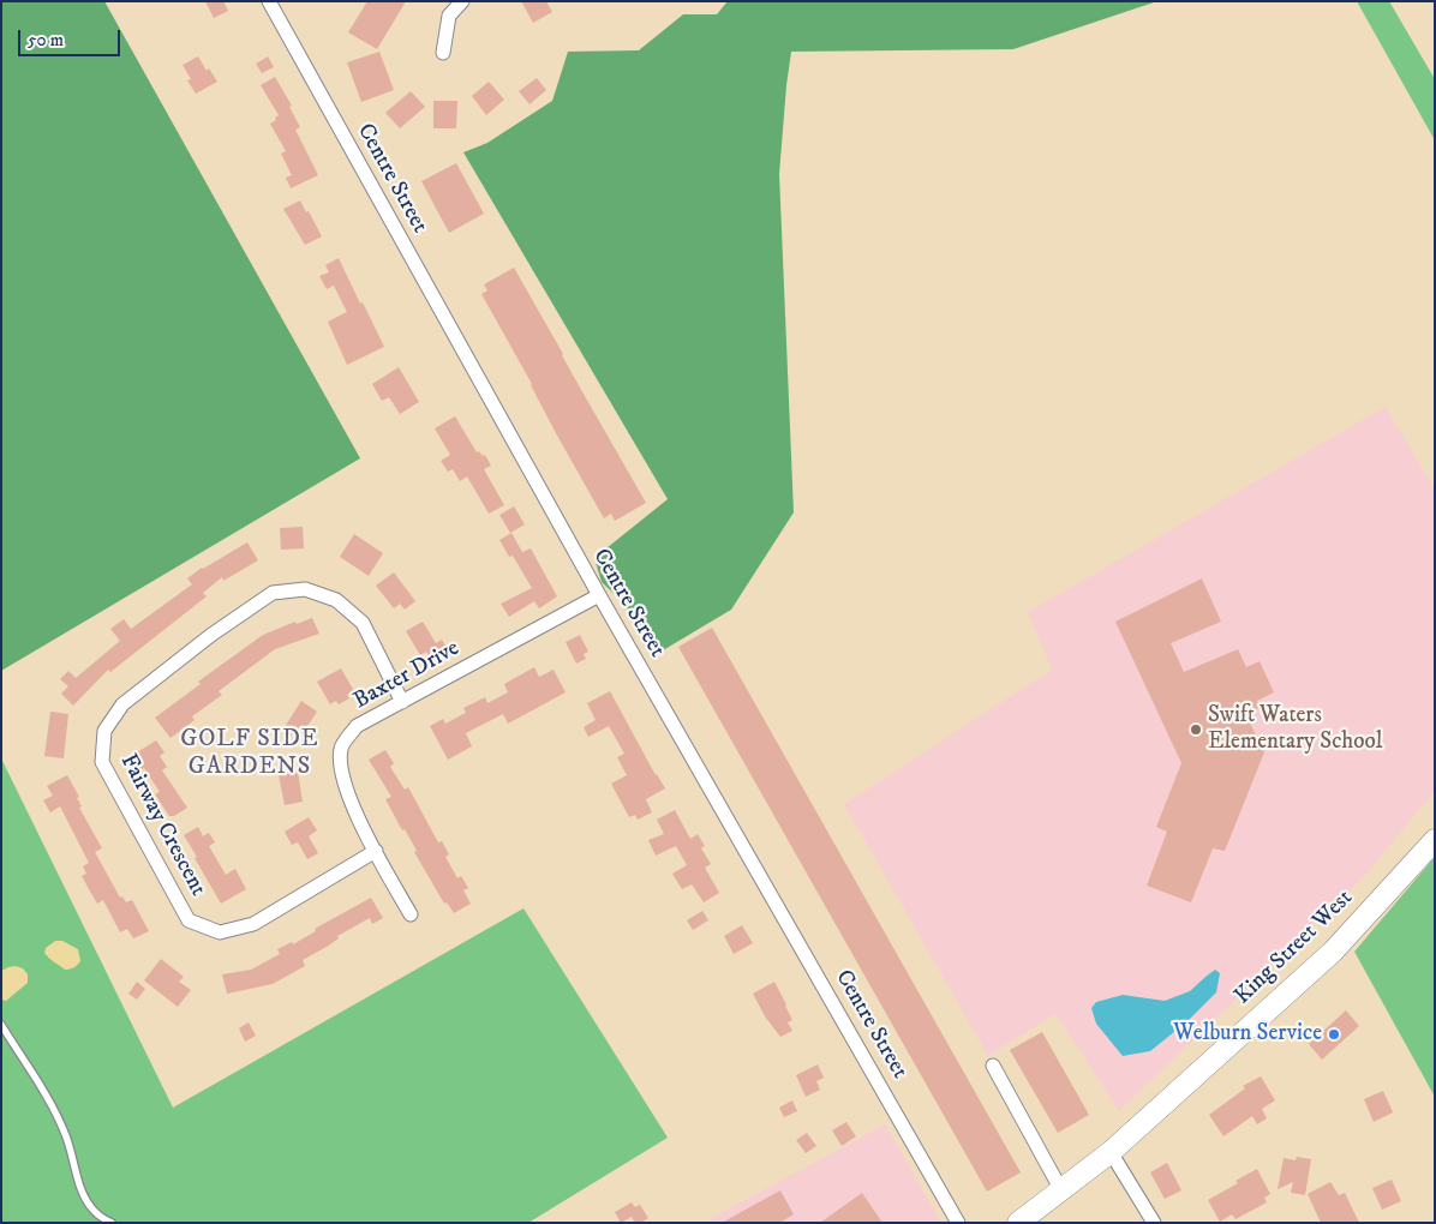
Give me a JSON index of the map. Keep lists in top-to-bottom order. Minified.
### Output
{"streets":{"main road":["King Street West"],"street":["Centre Street","Baxter Drive","Fairway Crescent"]},"crossings":[["Centre Street","Baxter Drive"],["Baxter Drive","Fairway Crescent"]],"districts":["GOLF SIDE GARDENS"],"places":["Swift Waters Elementary School","Welburn Service"],"scale_bar":"50 m"}
